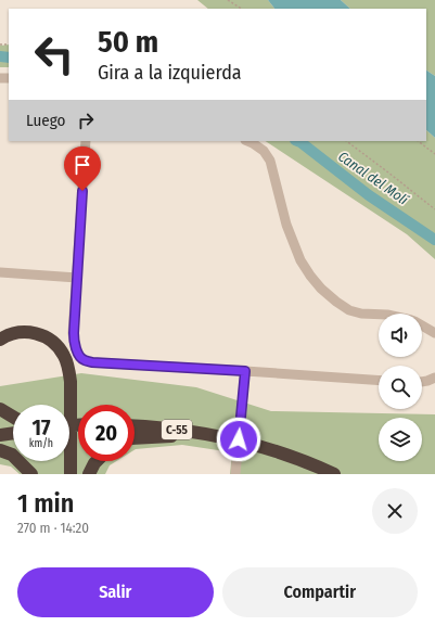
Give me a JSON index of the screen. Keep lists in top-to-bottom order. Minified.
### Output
{"streets":{"highway":["C-55"]},"water":["Canal del Molí"],"page":{"turn":["50 m","Gira a la izquierda"],"then":"Luego","speed":"17 km/h","limit":"20","heading":["1 min","270 m · 14:20"],"buttons":["Salir","Compartir"]}}
